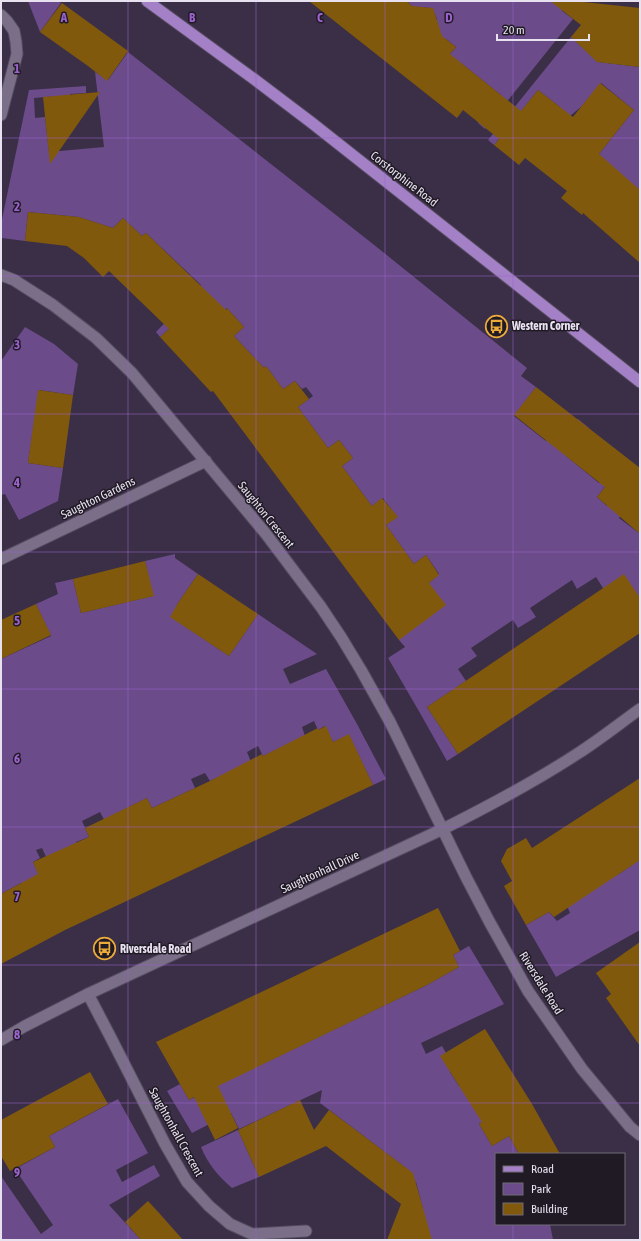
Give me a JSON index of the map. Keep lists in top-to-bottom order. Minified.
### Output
{"streets":{"main road":["Corstorphine Road"],"street":["Saughton Gardens","Saughton Crescent","Saughtonhall Drive","Riversdale Road","Saughtonhall Crescent"]},"crossings":[["Saughton Gardens","Saughton Crescent"],["Saughton Crescent","Saughtonhall Drive"],["Saughton Crescent","Riversdale Road"],["Saughtonhall Drive","Riversdale Road"],["Saughtonhall Drive","Saughtonhall Crescent"]],"places":{"bus stop":["Western Corner","Riversdale Road"]},"legend":["Road","Park","Building"],"scale_bar":"20 m","grid":{"columns":["A","B","C","D"],"rows":["1","2","3","4","5","6","7","8","9"]}}
